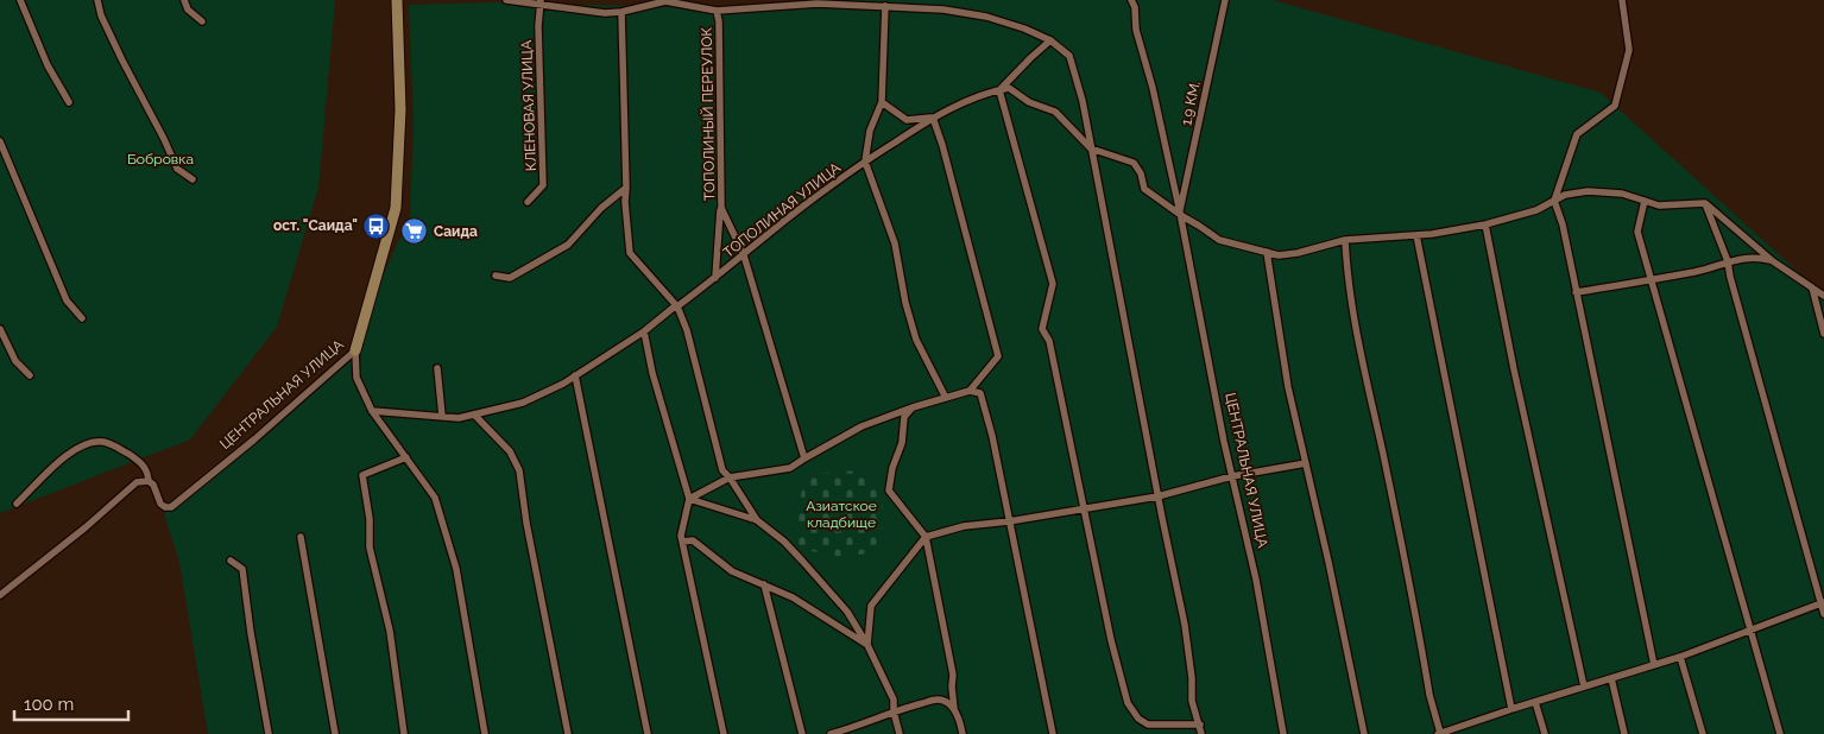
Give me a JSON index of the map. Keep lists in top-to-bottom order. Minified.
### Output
{"streets":{"street":["1.9 КМ.","КЛЕНОВАЯ УЛИЦА","ТОПОЛИНЫЙ ПЕРЕУЛОК","ТОПОЛИНАЯ УЛИЦА","ЦЕНТРАЛЬНАЯ УЛИЦА"]},"crossings":[["1.9 КМ.","ЦЕНТРАЛЬНАЯ УЛИЦА"],["ТОПОЛИНЫЙ ПЕРЕУЛОК","ТОПОЛИНАЯ УЛИЦА"]],"parks":["Бобровка","Азиатское кладбище"],"places":{"bus stop":["ост. \"Саида\""],"supermarket":["Саида"]},"scale_bar":"100 m"}
